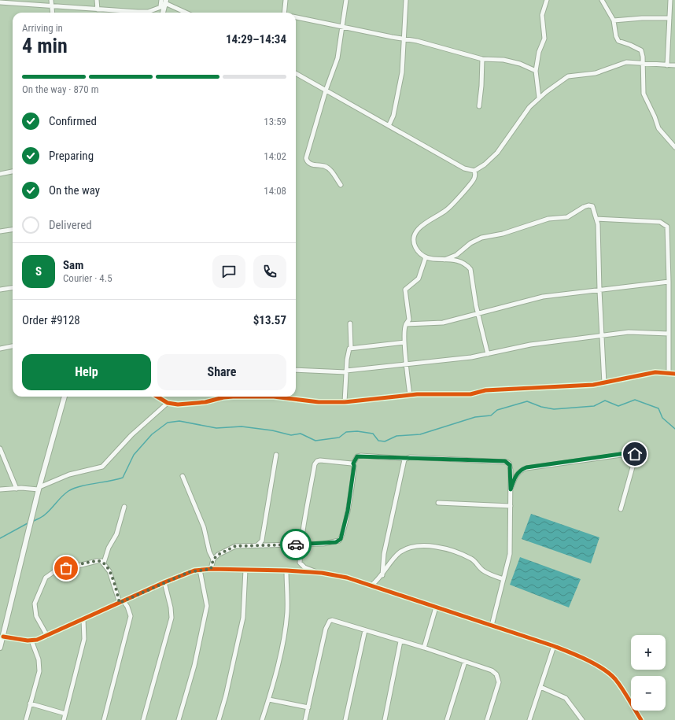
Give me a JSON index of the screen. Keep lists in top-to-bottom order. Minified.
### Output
{"page":{"heading":["4 min","Arriving in","14:29–14:34"],"panel":["Sam","Courier · 4.5","Order #9128","$13.57"],"bar":"On the way · 870 m","list":[["Confirmed","13:59"],["Preparing","14:02"],["On the way","14:08"],"Delivered"],"round":"S","buttons":["Help","Share"],"map_buttons":["+","−"]}}
